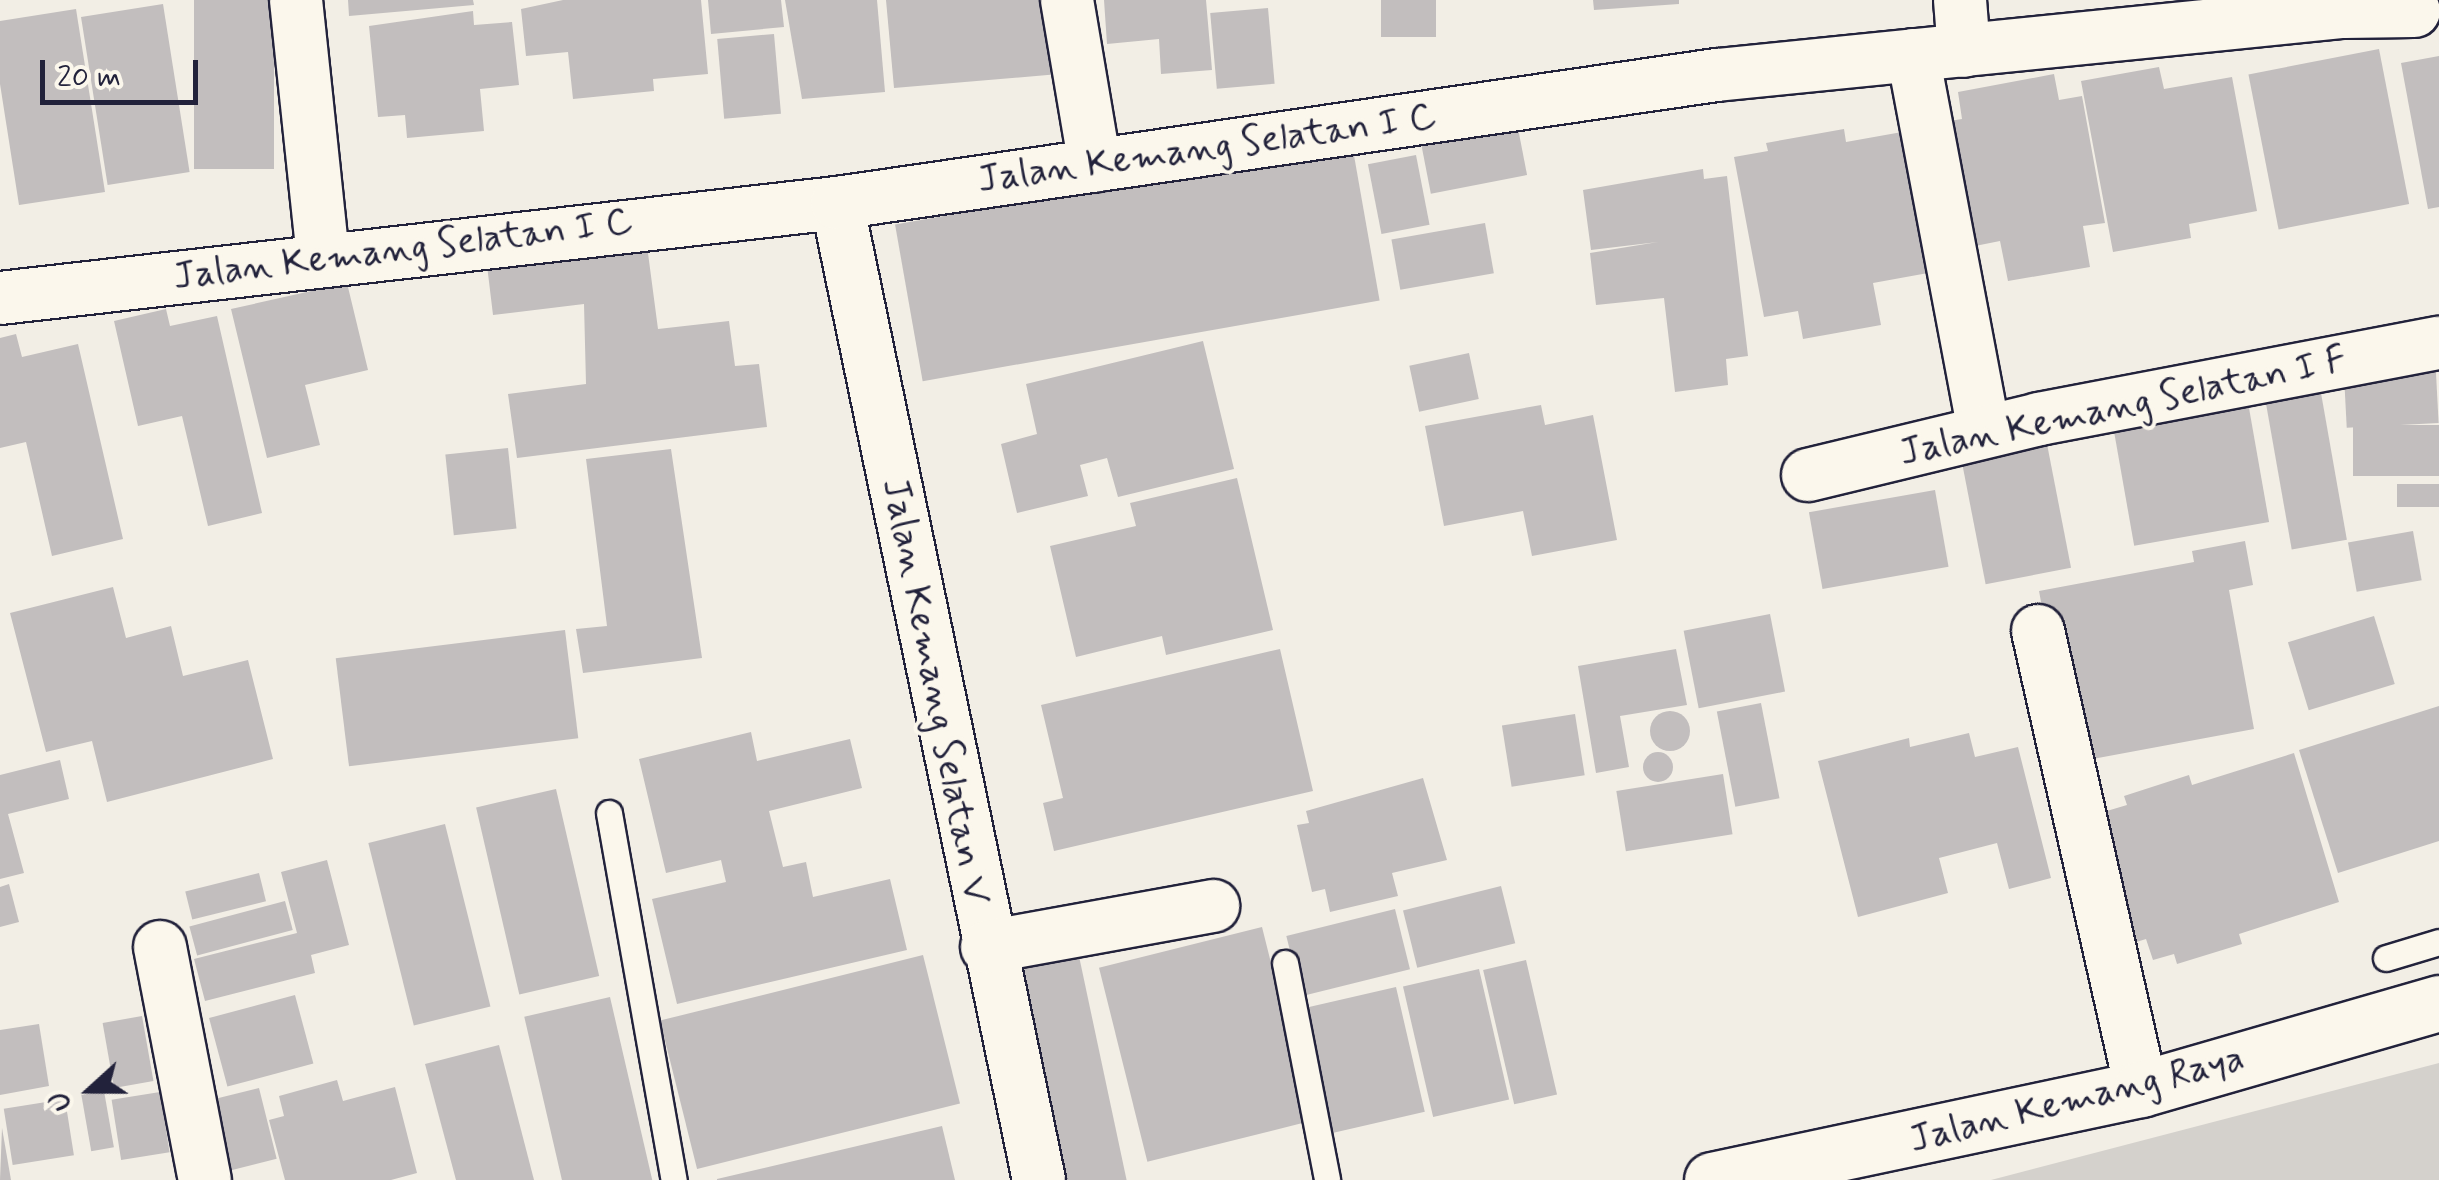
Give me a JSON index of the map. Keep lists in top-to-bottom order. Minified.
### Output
{"streets":{"street":["Jalan Kemang Selatan I C","Jalan Kemang Selatan I F","Jalan Kemang Selatan V","Jalan Kemang Raya"]},"crossings":[["Jalan Kemang Selatan I C","Jalan Kemang Selatan V"]],"scale_bar":"20 m","north":"left"}
